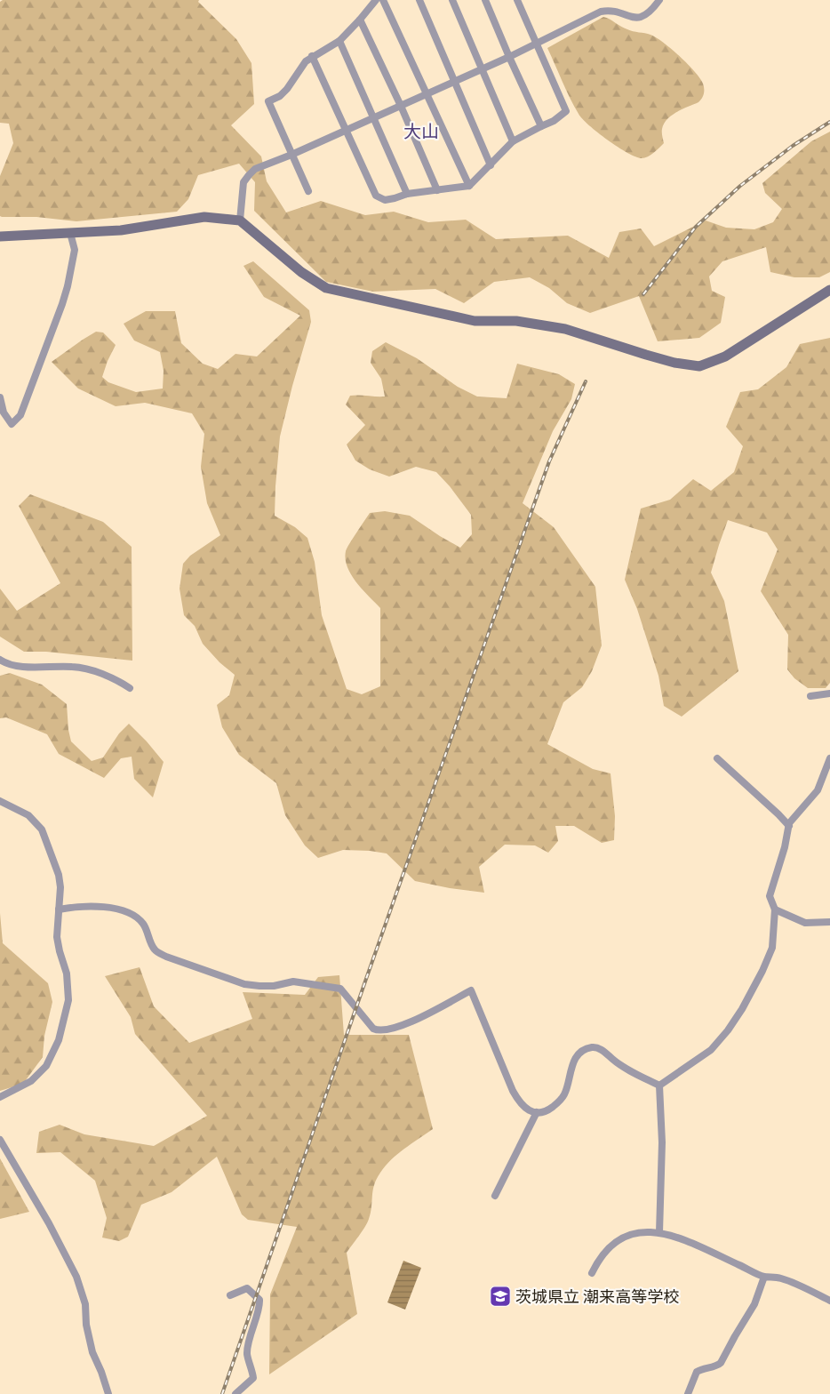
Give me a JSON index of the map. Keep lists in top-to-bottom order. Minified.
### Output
{"districts":["大山"],"places":{"school or university":["茨城県立 潮来高等学校"]}}
